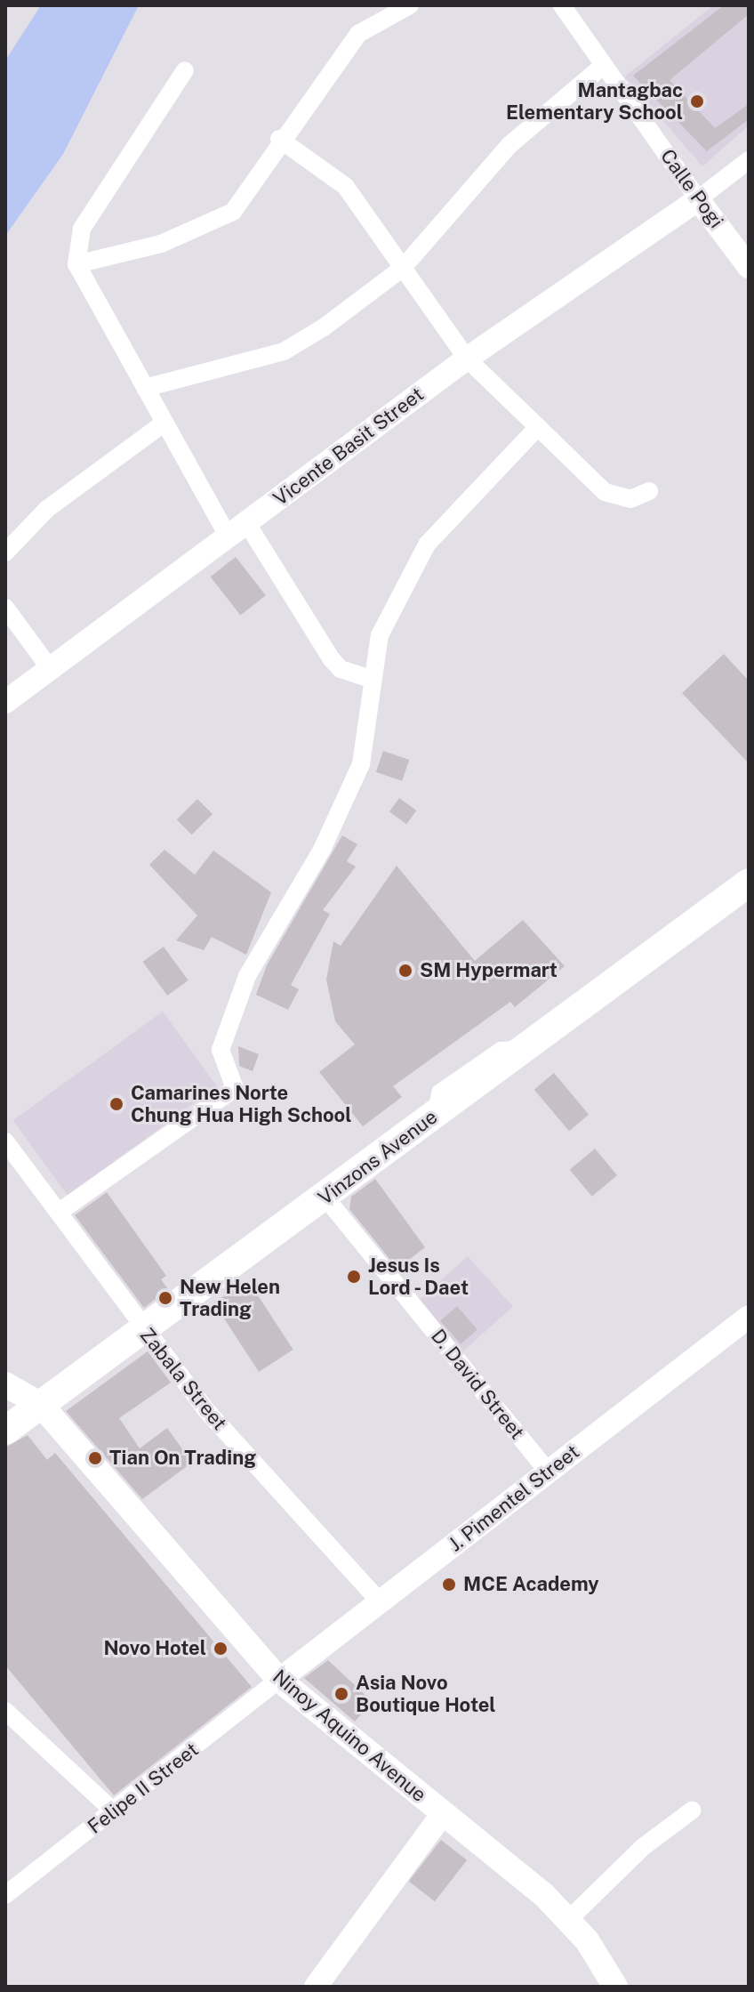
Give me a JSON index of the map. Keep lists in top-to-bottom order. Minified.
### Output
{"streets":{"main road":["Vinzons Avenue","Ninoy Aquino Avenue"],"street":["Calle Pogi","Vicente Basit Street","Zabala Street","D. David Street","J. Pimentel Street","Felipe II Street"]},"crossings":[["Calle Pogi","Vicente Basit Street"],["Vinzons Avenue","Zabala Street"],["Vinzons Avenue","D. David Street"],["Vinzons Avenue","Ninoy Aquino Avenue"],["Zabala Street","J. Pimentel Street"],["D. David Street","J. Pimentel Street"],["J. Pimentel Street","Ninoy Aquino Avenue"],["J. Pimentel Street","Felipe II Street"],["Ninoy Aquino Avenue","Felipe II Street"]],"places":["Mantagbac Elementary School","SM Hypermart","Camarines Norte Chung Hua High School","Jesus Is Lord - Daet","New Helen Trading","Tian On Trading","MCE Academy","Novo Hotel","Asia Novo Boutique Hotel"]}
